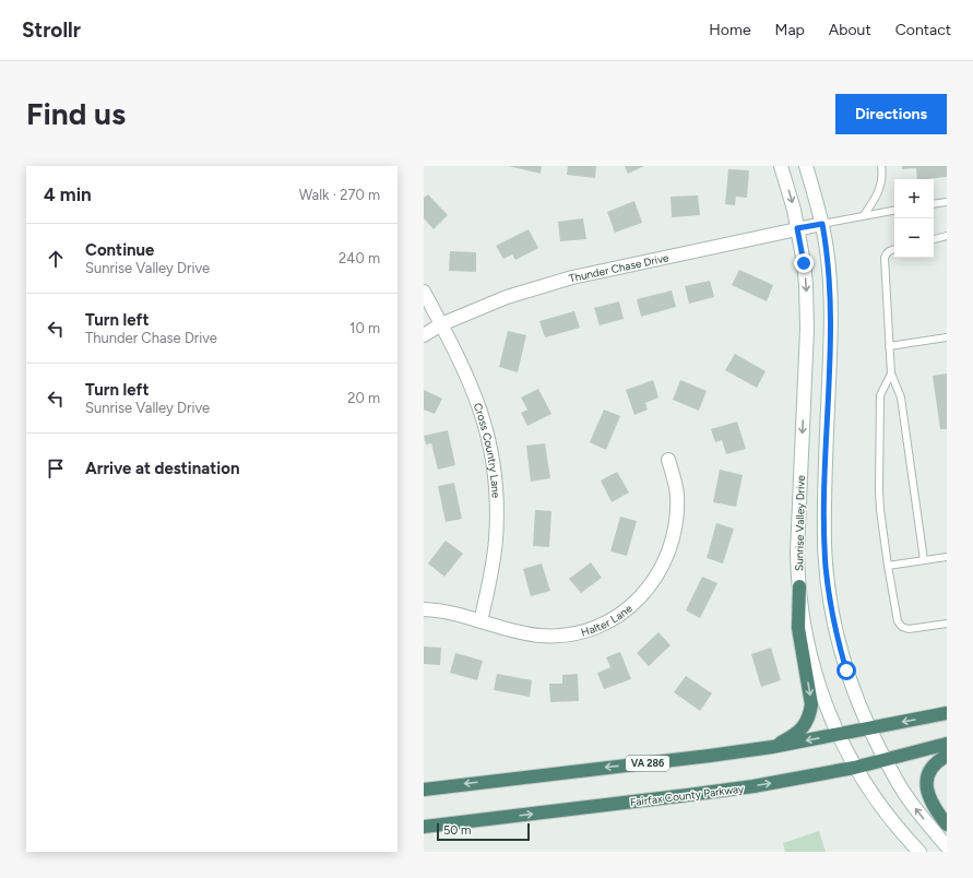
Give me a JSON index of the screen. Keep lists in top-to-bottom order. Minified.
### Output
{"streets":{"highway":["VA 286","Fairfax County Parkway"],"main road":["Thunder Chase Drive","Cross Country Lane","Sunrise Valley Drive","Halter Lane"]},"crossings":[["Thunder Chase Drive","Cross Country Lane"],["Thunder Chase Drive","Sunrise Valley Drive"],["Cross Country Lane","Halter Lane"],["Sunrise Valley Drive","VA 286"],["Sunrise Valley Drive","Fairfax County Parkway"]],"scale_bar":"50 m","page":{"header":"Strollr","nav":["Home","Map","About","Contact"],"buttons":"Directions","title":"Find us","heading":["4 min","Walk · 270 m"],"map_buttons":["+","−"],"list":[["Continue","Sunrise Valley Drive","240 m"],["Turn left","Thunder Chase Drive","10 m"],["Turn left","Sunrise Valley Drive","20 m"],"Arrive at destination"],"scale":"50 m"}}
